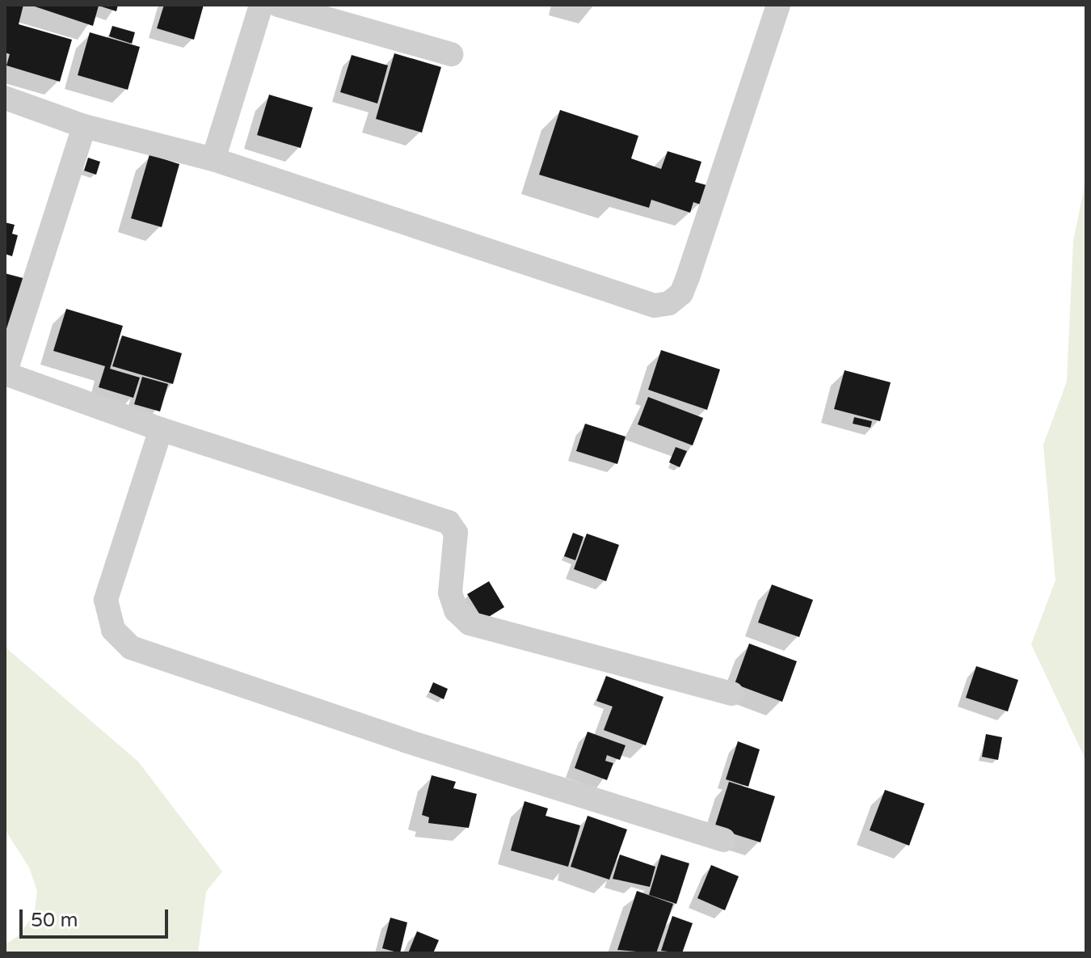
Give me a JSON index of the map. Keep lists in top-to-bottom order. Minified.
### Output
{"scale_bar":"50 m"}
